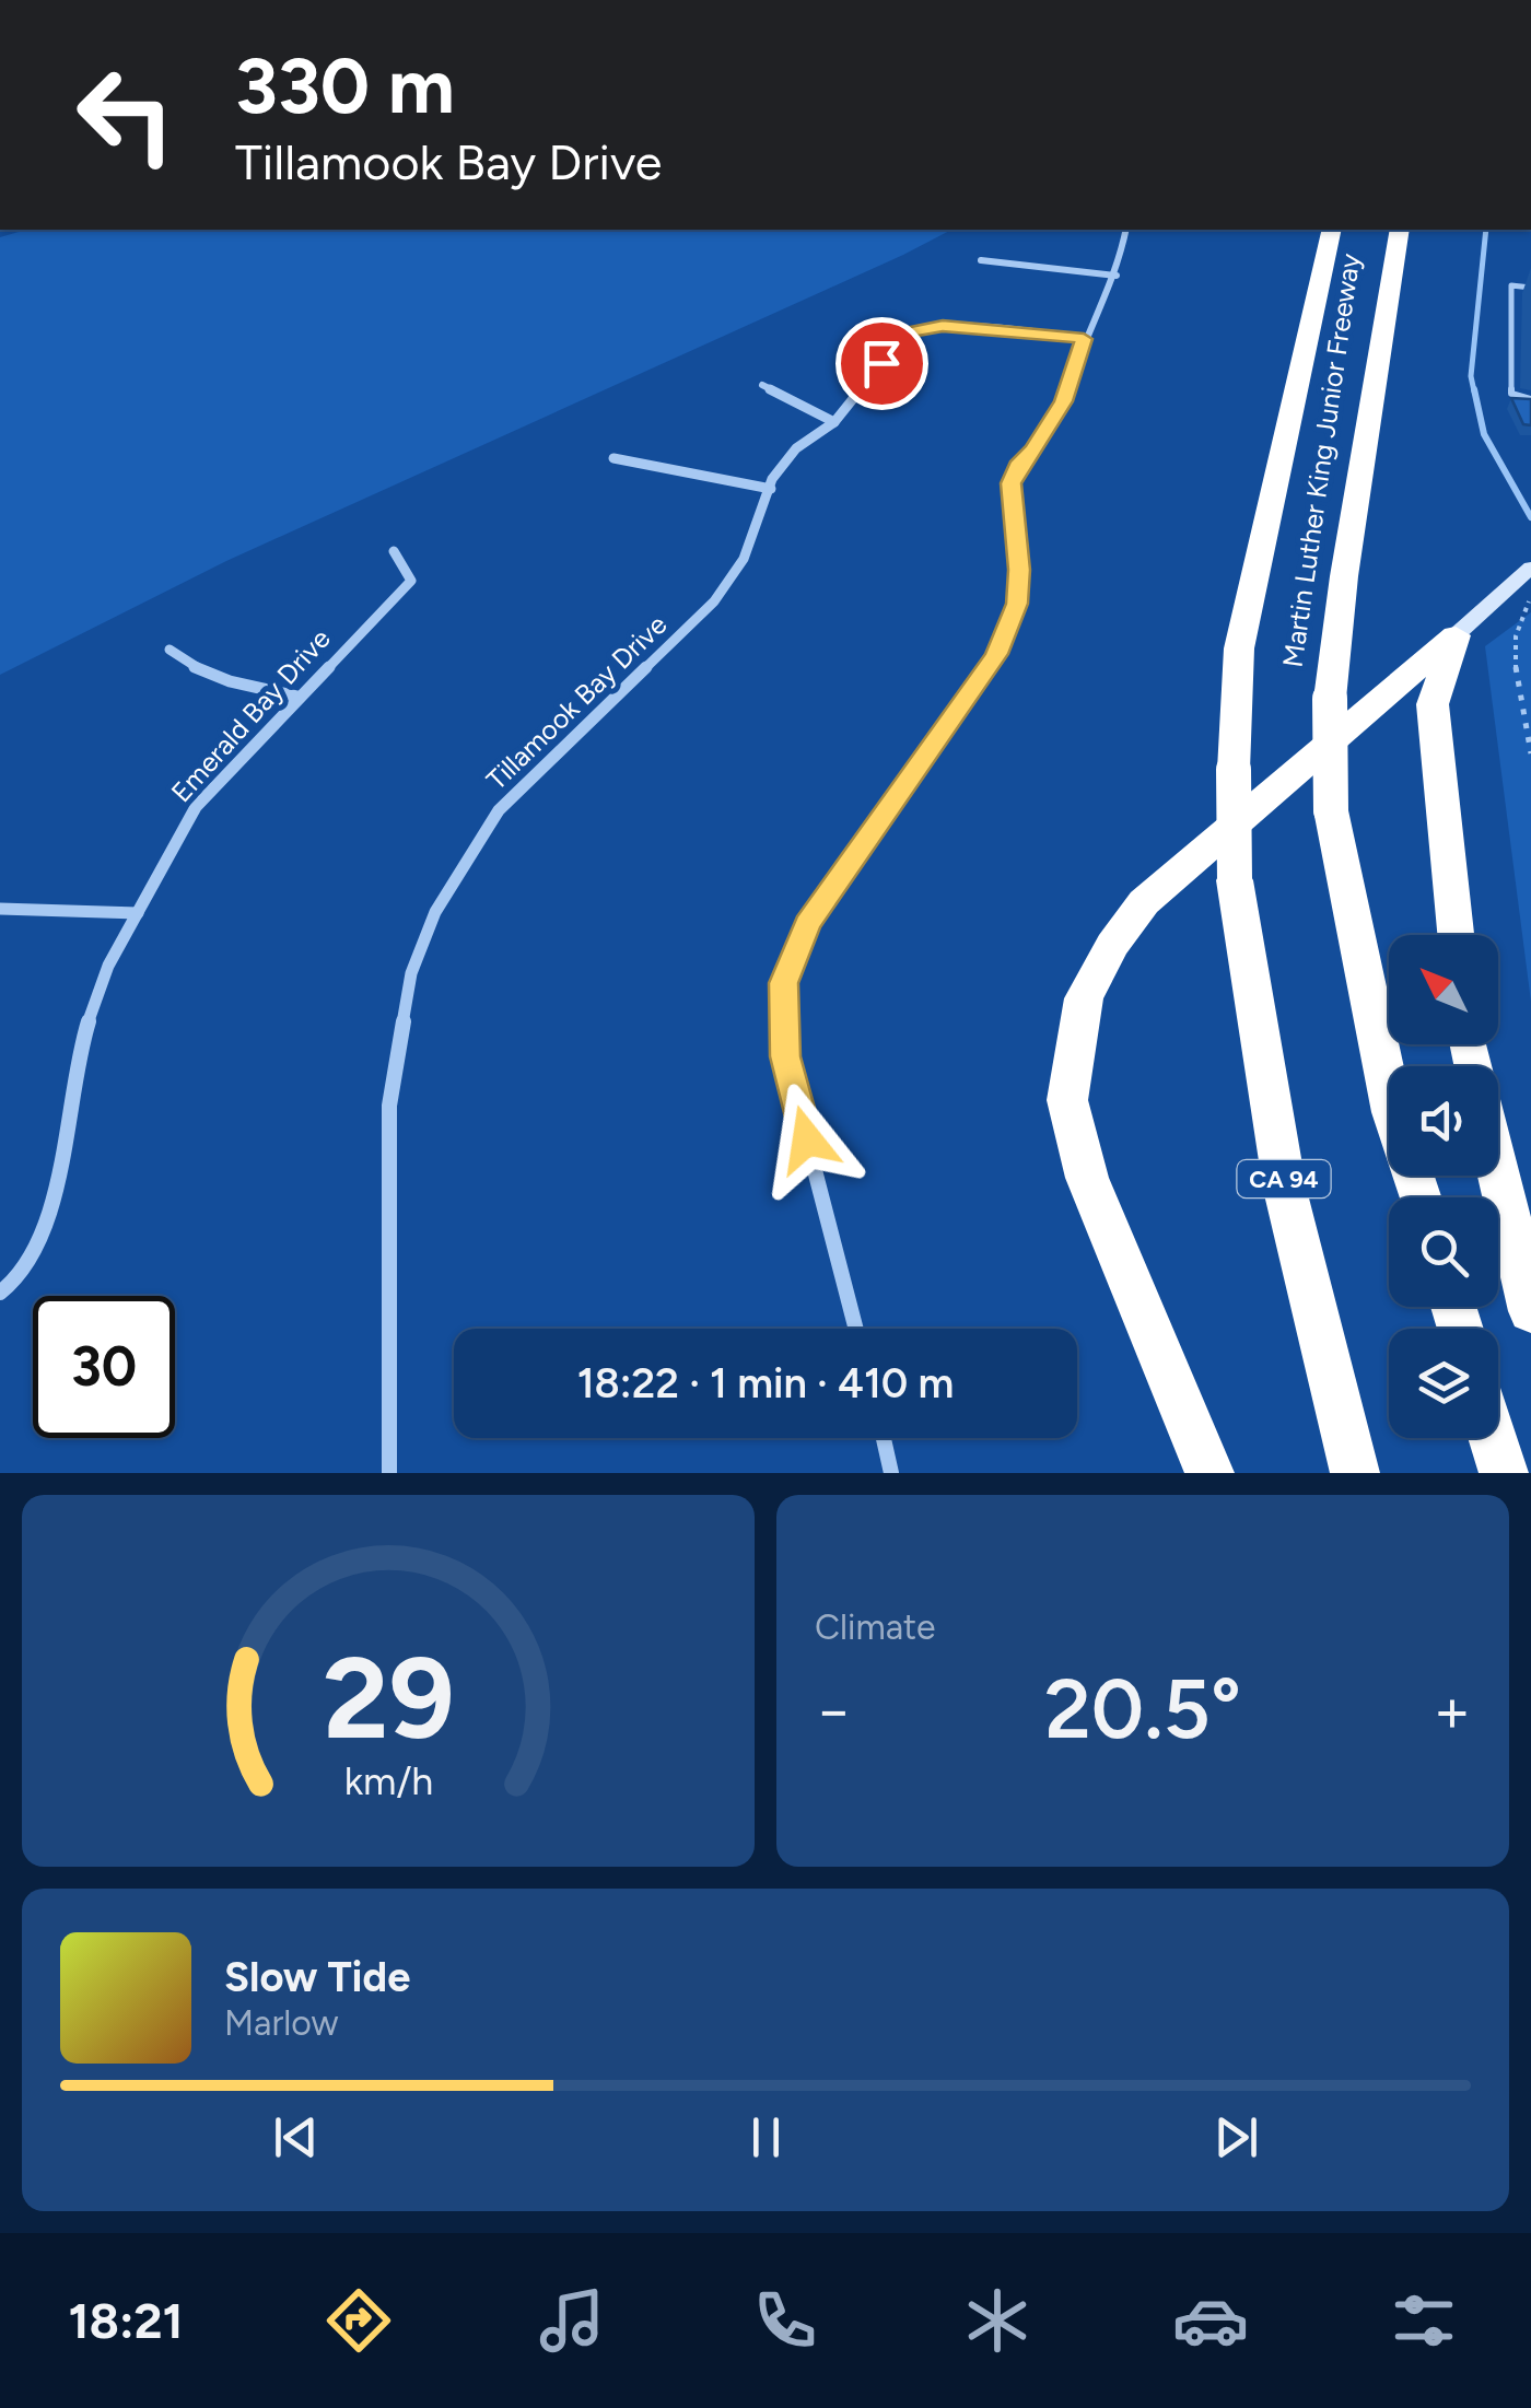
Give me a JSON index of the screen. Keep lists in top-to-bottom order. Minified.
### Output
{"streets":{"highway":["Martin Luther King Junior Freeway","CA 94"],"street":["Tillamook Bay Drive","Emerald Bay Drive"]},"north":"top left","page":{"turn":["330 m","Tillamook Bay Drive"],"limit":"30","trip":"18:22 · 1 min · 410 m","tile":"Climate","heat":["−","20.5°","+"],"song":["Slow Tide","Marlow"],"tabs":"18:21","gauge":["29","km/h"]}}
